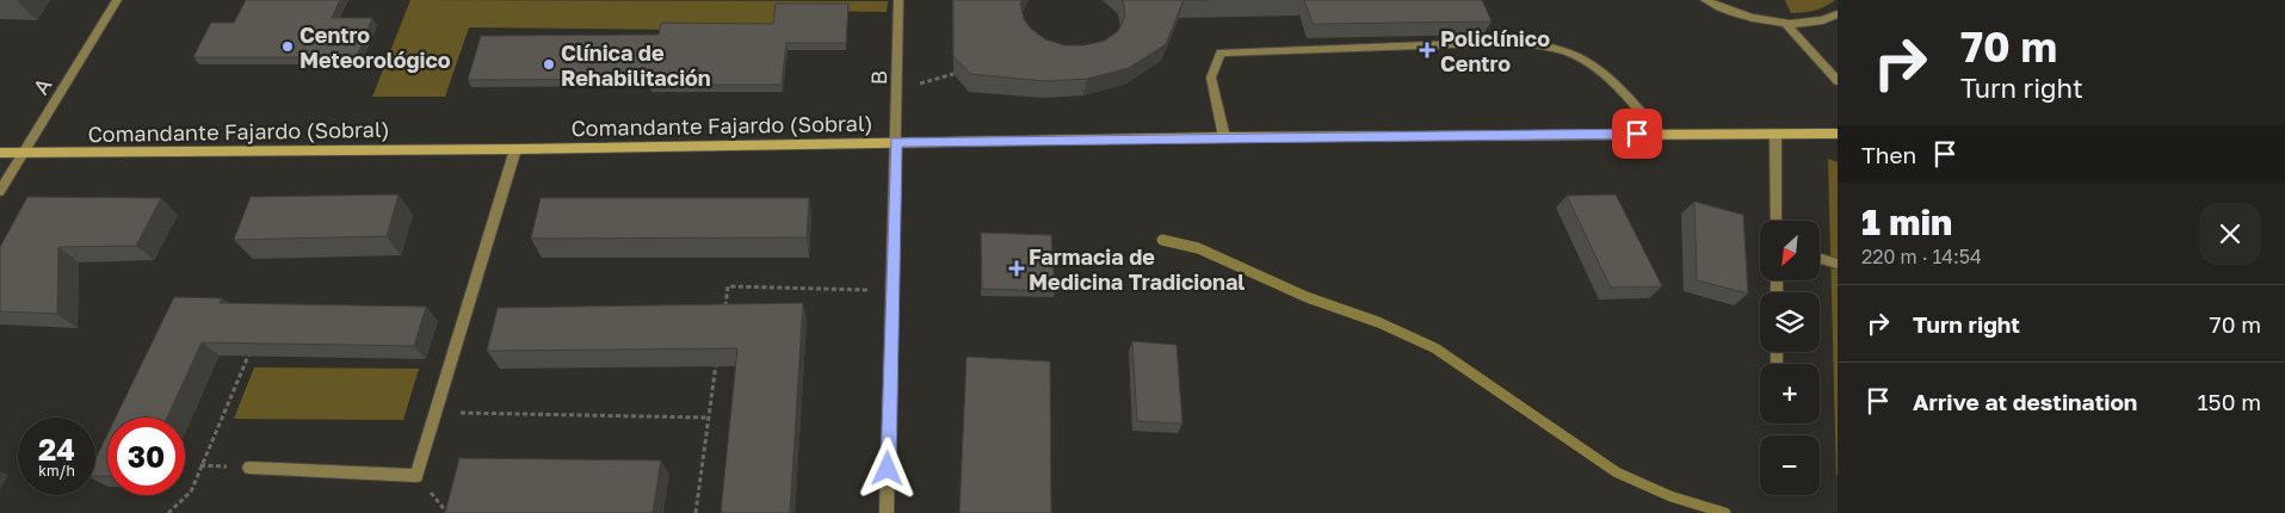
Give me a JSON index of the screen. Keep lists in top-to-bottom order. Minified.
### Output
{"streets":{"main road":["Comandante Fajardo (Sobral)"],"street":["B","A"]},"crossings":[["B","Comandante Fajardo (Sobral)"],["A","Comandante Fajardo (Sobral)"]],"places":{"other":["Centro Meteorológico","Clínica de Rehabilitación"],"health":["Policlínico Centro","Farmacia de Medicina Tradicional"]},"north":"bottom left","page":{"turn":["70 m","Turn right"],"then":"Then","heading":["1 min","220 m · 14:54"],"map_buttons":["+","−"],"list":[{"name":"Turn right","value":"70 m"},{"name":"Arrive at destination","value":"150 m"}],"speed":"24 km/h","limit":"30"}}
